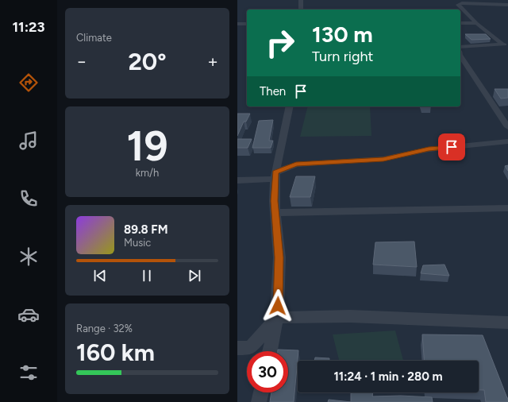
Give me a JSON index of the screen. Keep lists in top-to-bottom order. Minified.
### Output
{"page":{"tabs":"11:23","tile":["Climate",["19","km/h"],["Range · 32%","160 km"]],"turn":["130 m","Turn right"],"heat":["−","20°","+"],"then":"Then","song":["89.8 FM","Music"],"limit":"30","trip":"11:24 · 1 min · 280 m"}}
